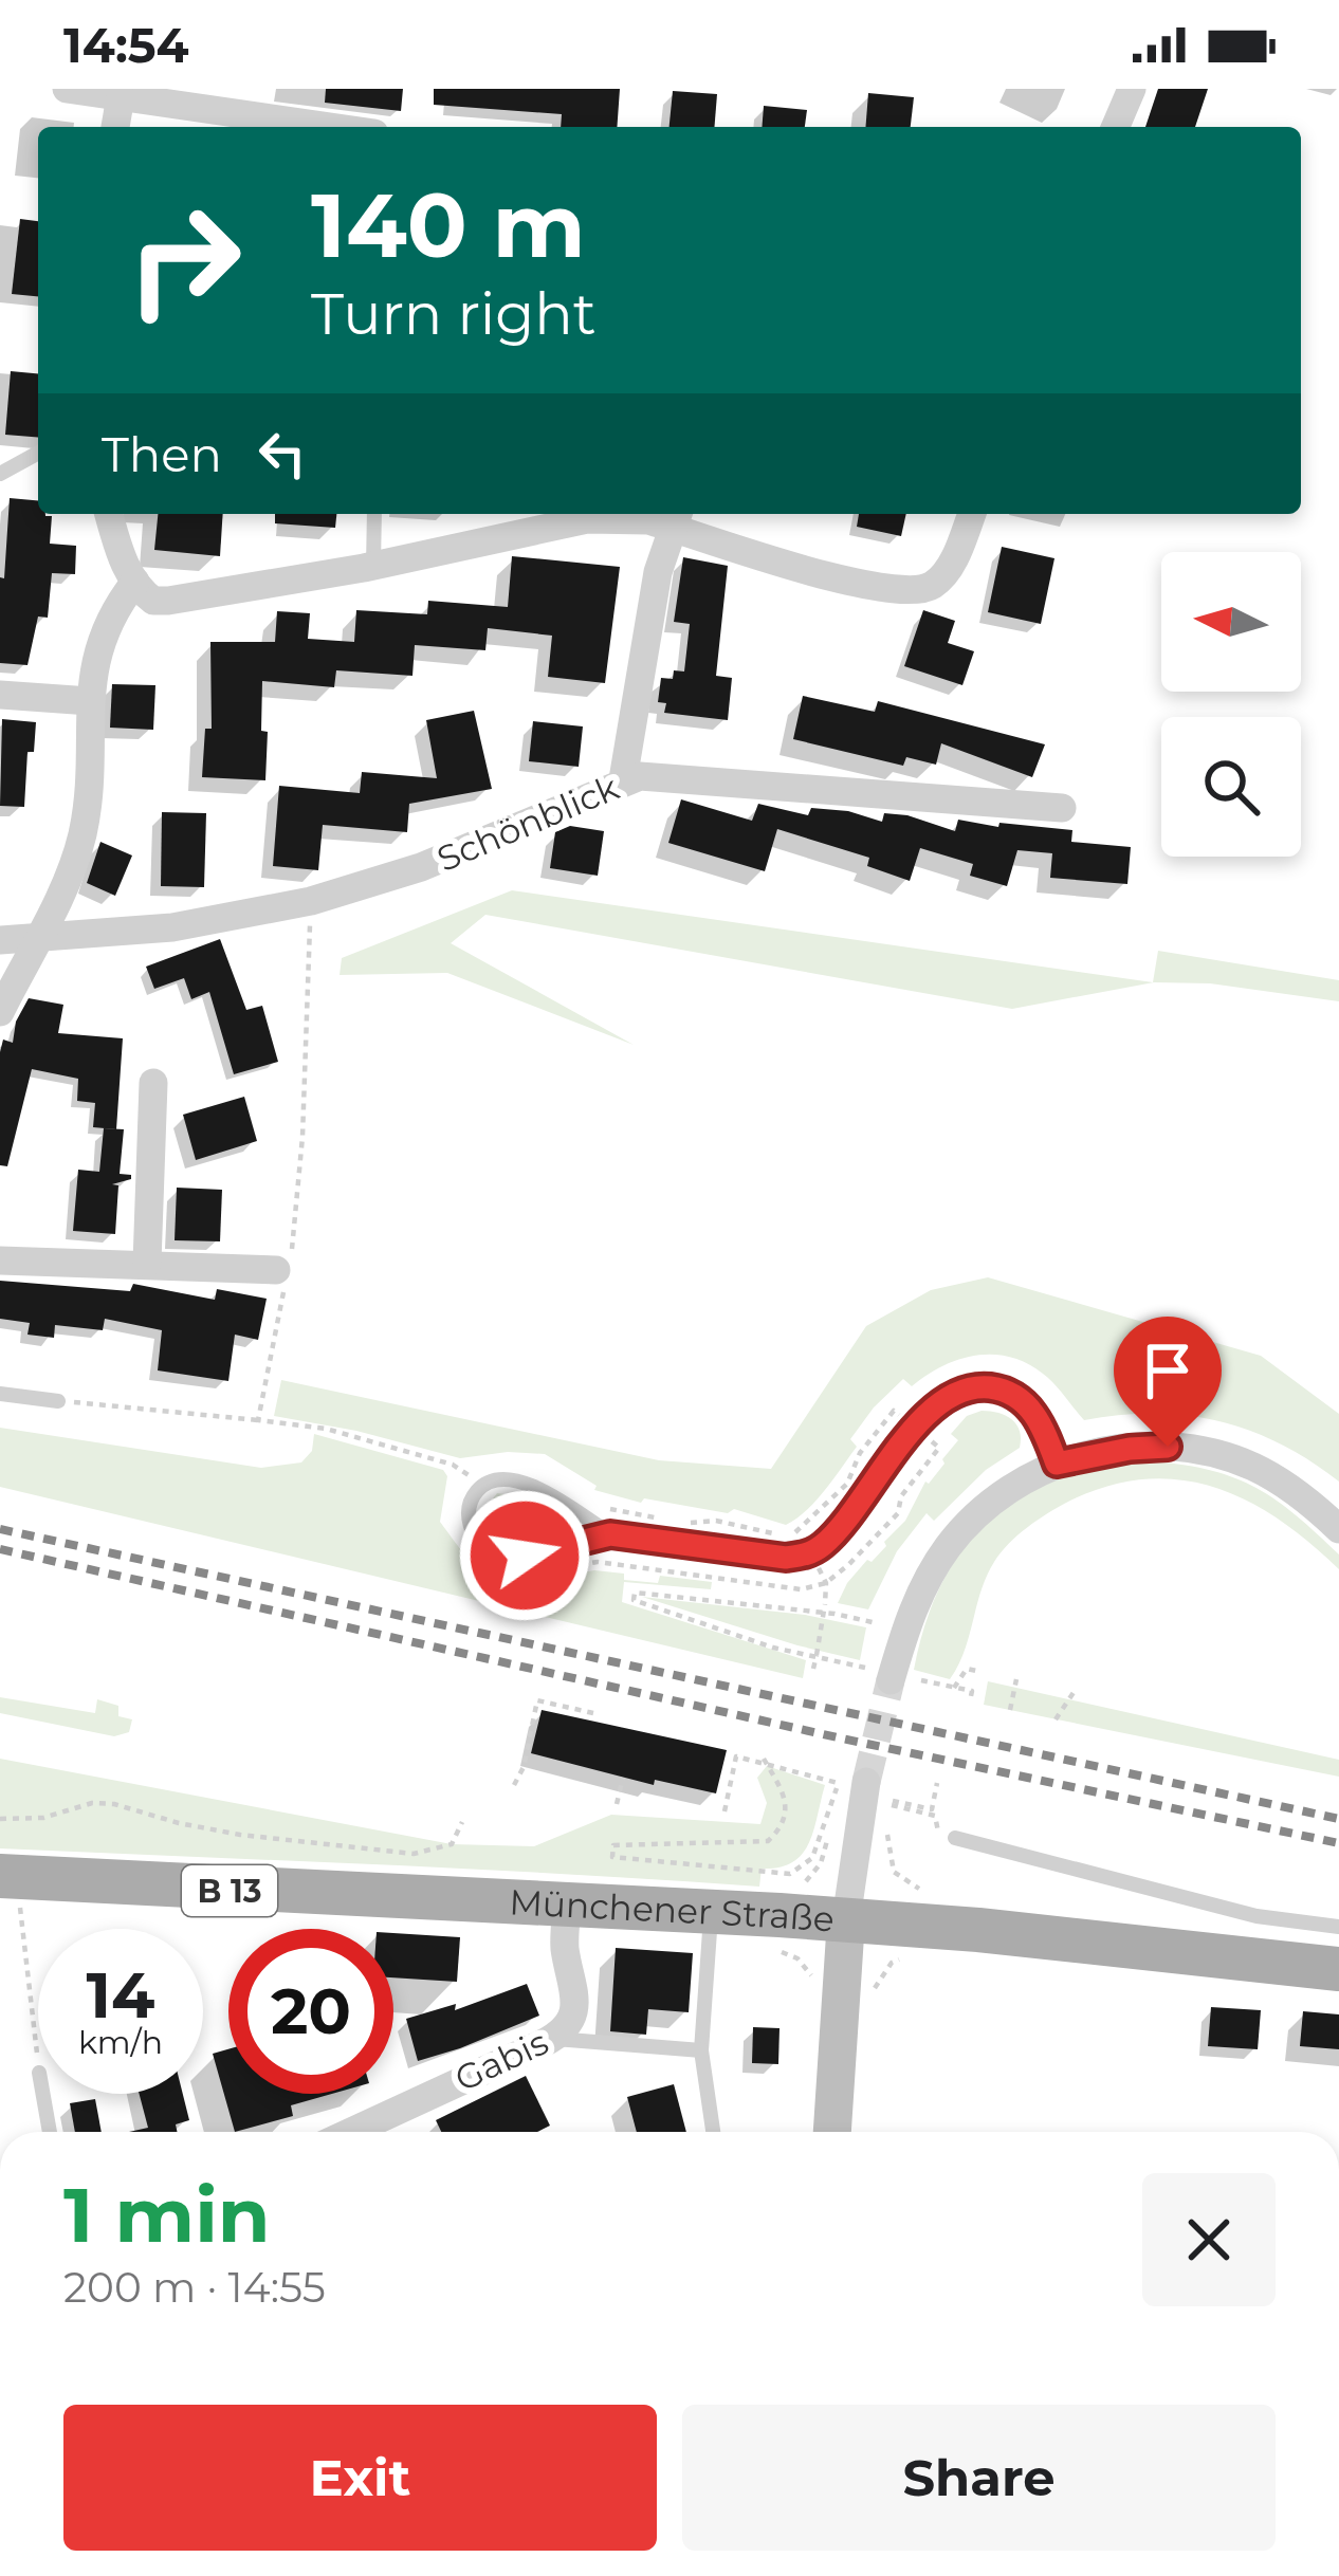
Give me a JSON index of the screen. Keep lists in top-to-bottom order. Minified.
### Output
{"streets":{"main road":["B 13","Münchener Straße"],"street":["Schönblick","Gabis"]},"crossings":[["Münchener Straße","Gabis"]],"north":"left","page":{"status":"14:54","turn":["140 m","Turn right"],"then":"Then","speed":"14 km/h","limit":"20","heading":["1 min","200 m · 14:55"],"buttons":["Exit","Share"]}}
